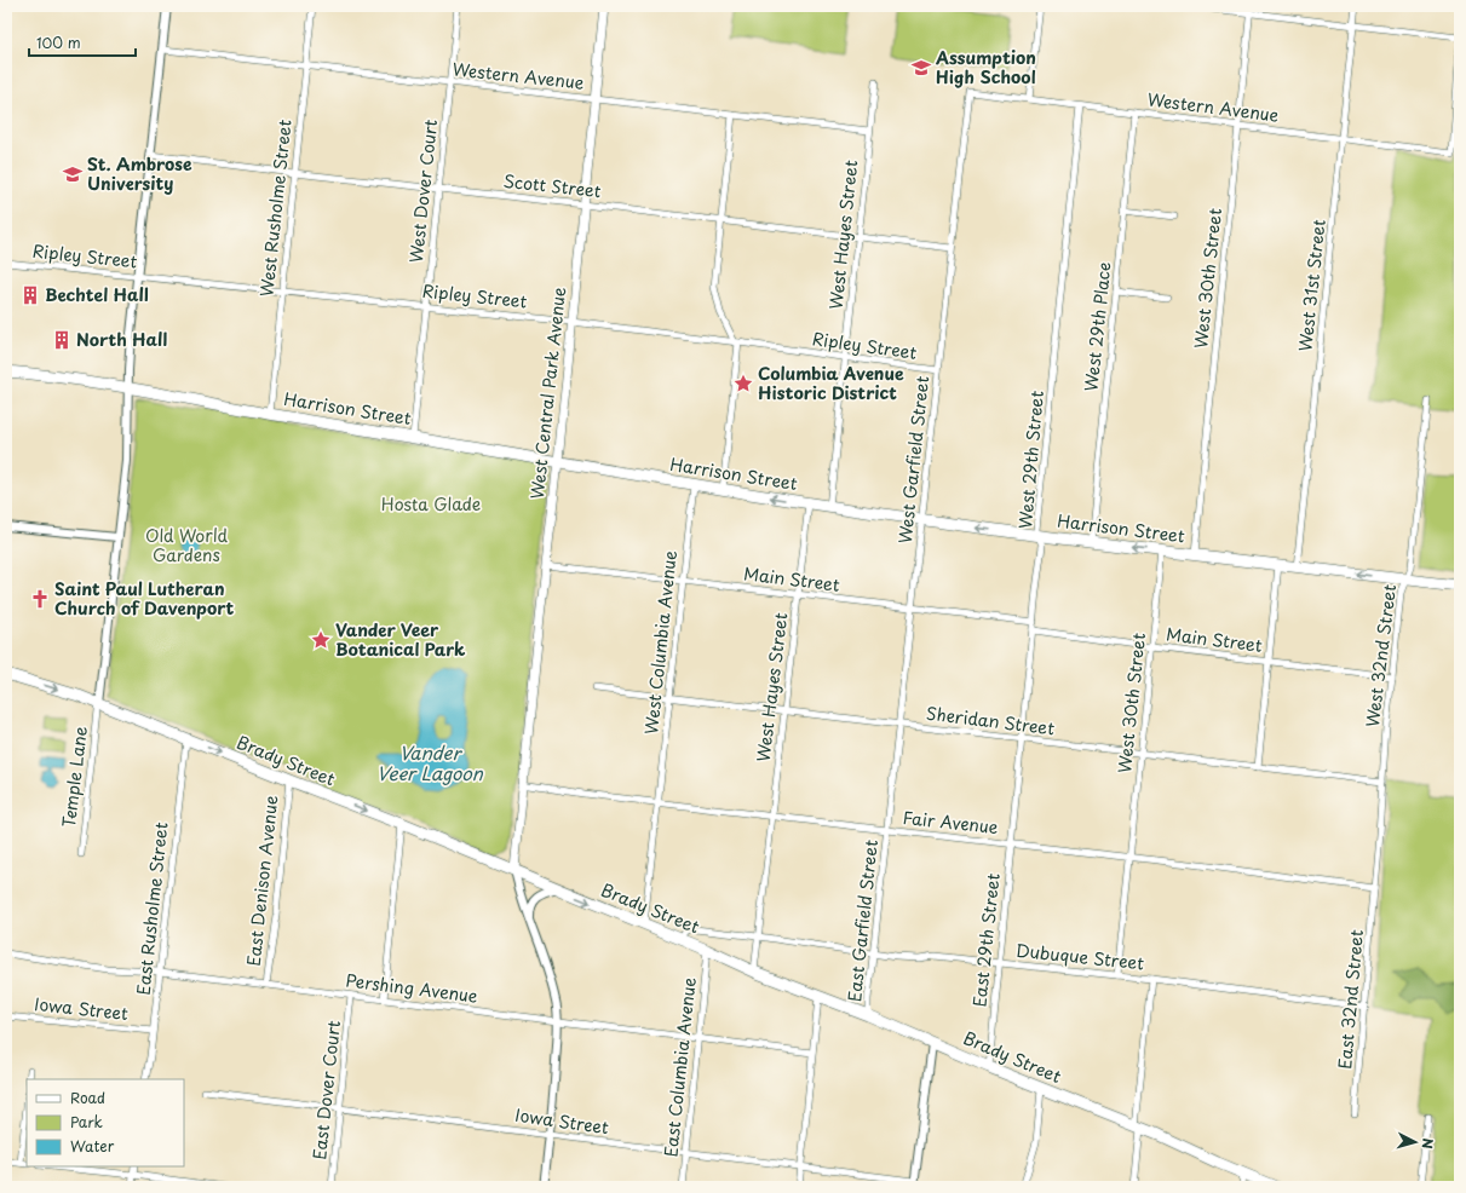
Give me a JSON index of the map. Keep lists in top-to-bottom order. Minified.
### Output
{"streets":{"highway":["Harrison Street","Brady Street"],"main road":["West Central Park Avenue"],"street":["Western Avenue","Scott Street","West Dover Court","West Rusholme Street","West Hayes Street","Ripley Street","West 30th Street","West 31st Street","West 29th Place","West Garfield Street","West 29th Street","Main Street","West Columbia Avenue","West 32nd Street","Sheridan Street","Temple Lane","Fair Avenue","East Denison Avenue","East Rusholme Street","East Garfield Street","East 29th Street","Dubuque Street","Pershing Avenue","East 32nd Street","Iowa Street","East Columbia Avenue","East Dover Court"]},"crossings":[["Western Avenue","West Dover Court"],["Western Avenue","West Rusholme Street"],["Western Avenue","West Hayes Street"],["Western Avenue","West 30th Street"],["Western Avenue","West 31st Street"],["Western Avenue","West 29th Place"],["Western Avenue","West Central Park Avenue"],["Western Avenue","West Garfield Street"],["Western Avenue","West 29th Street"],["Scott Street","West Dover Court"],["Scott Street","West Rusholme Street"],["Scott Street","West Hayes Street"],["Scott Street","West Central Park Avenue"],["Scott Street","West Garfield Street"],["West Dover Court","Ripley Street"],["West Dover Court","Harrison Street"],["West Rusholme Street","Ripley Street"],["West Rusholme Street","Harrison Street"],["West Hayes Street","Ripley Street"],["West Hayes Street","Harrison Street"],["West Hayes Street","Main Street"],["West Hayes Street","Sheridan Street"],["West Hayes Street","Brady Street"],["West Hayes Street","Fair Avenue"],["West Hayes Street","Dubuque Street"],["Ripley Street","West Central Park Avenue"],["Ripley Street","West Garfield Street"],["West 30th Street","Harrison Street"],["West 30th Street","Main Street"],["West 30th Street","Sheridan Street"],["West 30th Street","Fair Avenue"],["West 30th Street","Dubuque Street"],["West 31st Street","Harrison Street"],["West 29th Place","Harrison Street"],["West Central Park Avenue","Harrison Street"],["West Central Park Avenue","Main Street"],["West Central Park Avenue","Brady Street"],["West Central Park Avenue","Fair Avenue"],["Harrison Street","West Garfield Street"],["Harrison Street","West 29th Street"],["Harrison Street","West Columbia Avenue"],["Harrison Street","West 32nd Street"],["West Garfield Street","Main Street"],["West Garfield Street","Sheridan Street"],["West Garfield Street","Fair Avenue"],["West Garfield Street","East Garfield Street"],["West 29th Street","Main Street"],["West 29th Street","Sheridan Street"],["West 29th Street","Fair Avenue"],["West 29th Street","East 29th Street"],["Main Street","West Columbia Avenue"],["Main Street","West 32nd Street"],["West Columbia Avenue","Sheridan Street"],["West Columbia Avenue","Fair Avenue"],["West 32nd Street","Sheridan Street"],["West 32nd Street","Fair Avenue"],["West 32nd Street","East 32nd Street"],["Brady Street","Temple Lane"],["Brady Street","East Denison Avenue"],["Brady Street","East Rusholme Street"],["Brady Street","East Garfield Street"],["Brady Street","East 29th Street"],["Brady Street","Dubuque Street"],["Brady Street","East Columbia Avenue"],["Fair Avenue","East Garfield Street"],["Fair Avenue","East 29th Street"],["Fair Avenue","East 32nd Street"],["East Denison Avenue","Pershing Avenue"],["East Rusholme Street","Pershing Avenue"],["East Rusholme Street","Iowa Street"],["East Garfield Street","Dubuque Street"],["East 29th Street","Dubuque Street"],["Dubuque Street","East 32nd Street"],["Pershing Avenue","East Columbia Avenue"],["Pershing Avenue","East Dover Court"],["Iowa Street","East Columbia Avenue"],["Iowa Street","East Dover Court"]],"water":["Vander Veer Lagoon"],"parks":["Hosta Glade","Old World Gardens"],"places":{"school or university":["Assumption High School","St. Ambrose University"],"building":["Bechtel Hall","North Hall"],"place":["Columbia Avenue Historic District","Vander Veer Botanical Park"],"church":["Saint Paul Lutheran Church of Davenport"]},"legend":["Road","Park","Water"],"scale_bar":"100 m","north":"right"}
